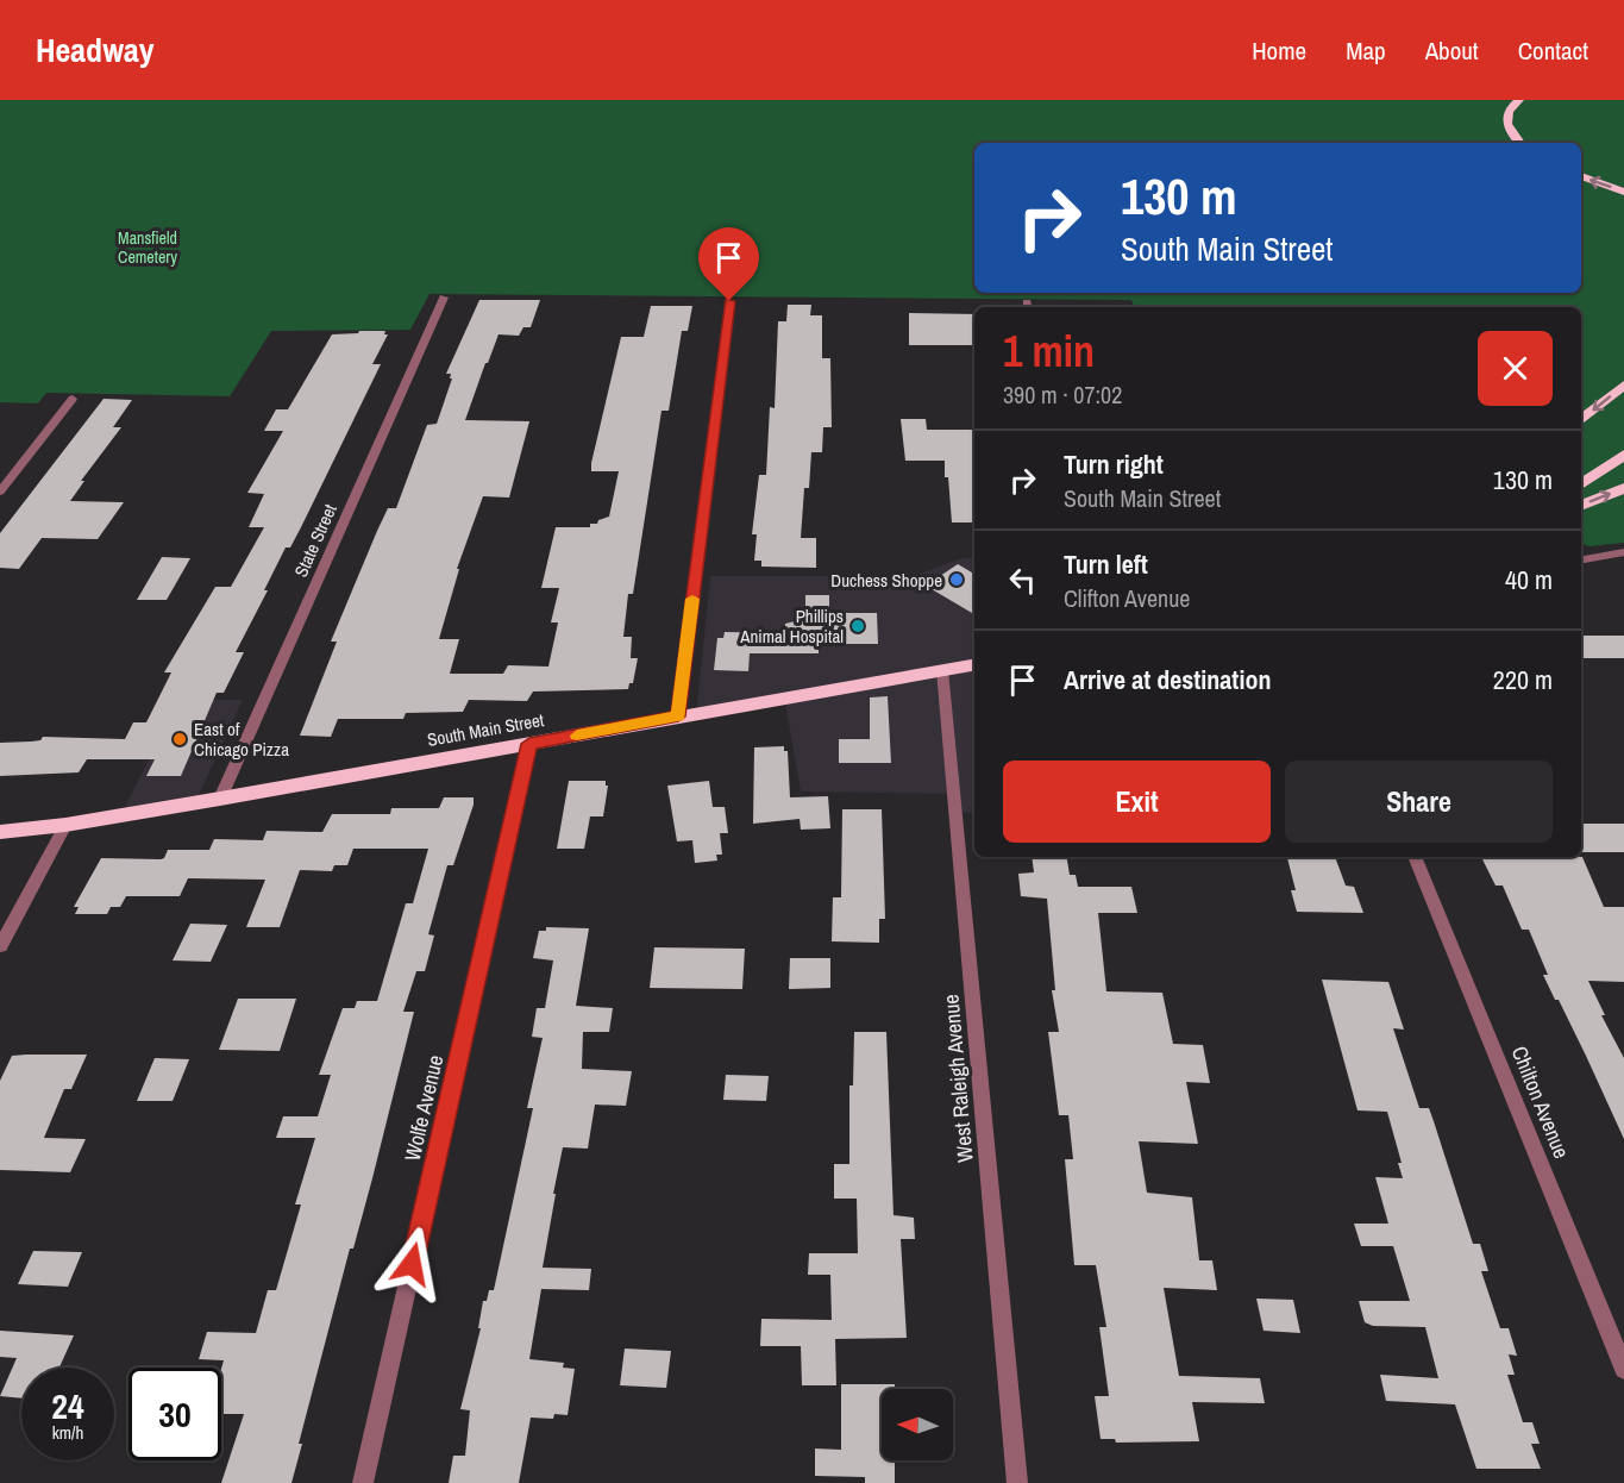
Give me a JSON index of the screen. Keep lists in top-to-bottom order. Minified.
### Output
{"streets":{"highway":["South Main Street"],"street":["State Street","West Raleigh Avenue","Chilton Avenue","Wolfe Avenue"]},"crossings":[["State Street","South Main Street"],["South Main Street","West Raleigh Avenue"],["South Main Street","Wolfe Avenue"]],"parks":["Mansfield Cemetery"],"places":["Duchess Shoppe","Phillips Animal Hospital","East of Chicago Pizza"],"north":"left","page":{"header":"Headway","nav":["Home","Map","About","Contact"],"turn":["130 m","South Main Street"],"heading":["1 min","390 m · 07:02"],"list":[{"name":"Turn right","note":"South Main Street","value":"130 m"},{"name":"Turn left","note":"Clifton Avenue","value":"40 m"},{"name":"Arrive at destination","value":"220 m"}],"buttons":["Exit","Share"],"speed":"24 km/h","limit":"30"}}
